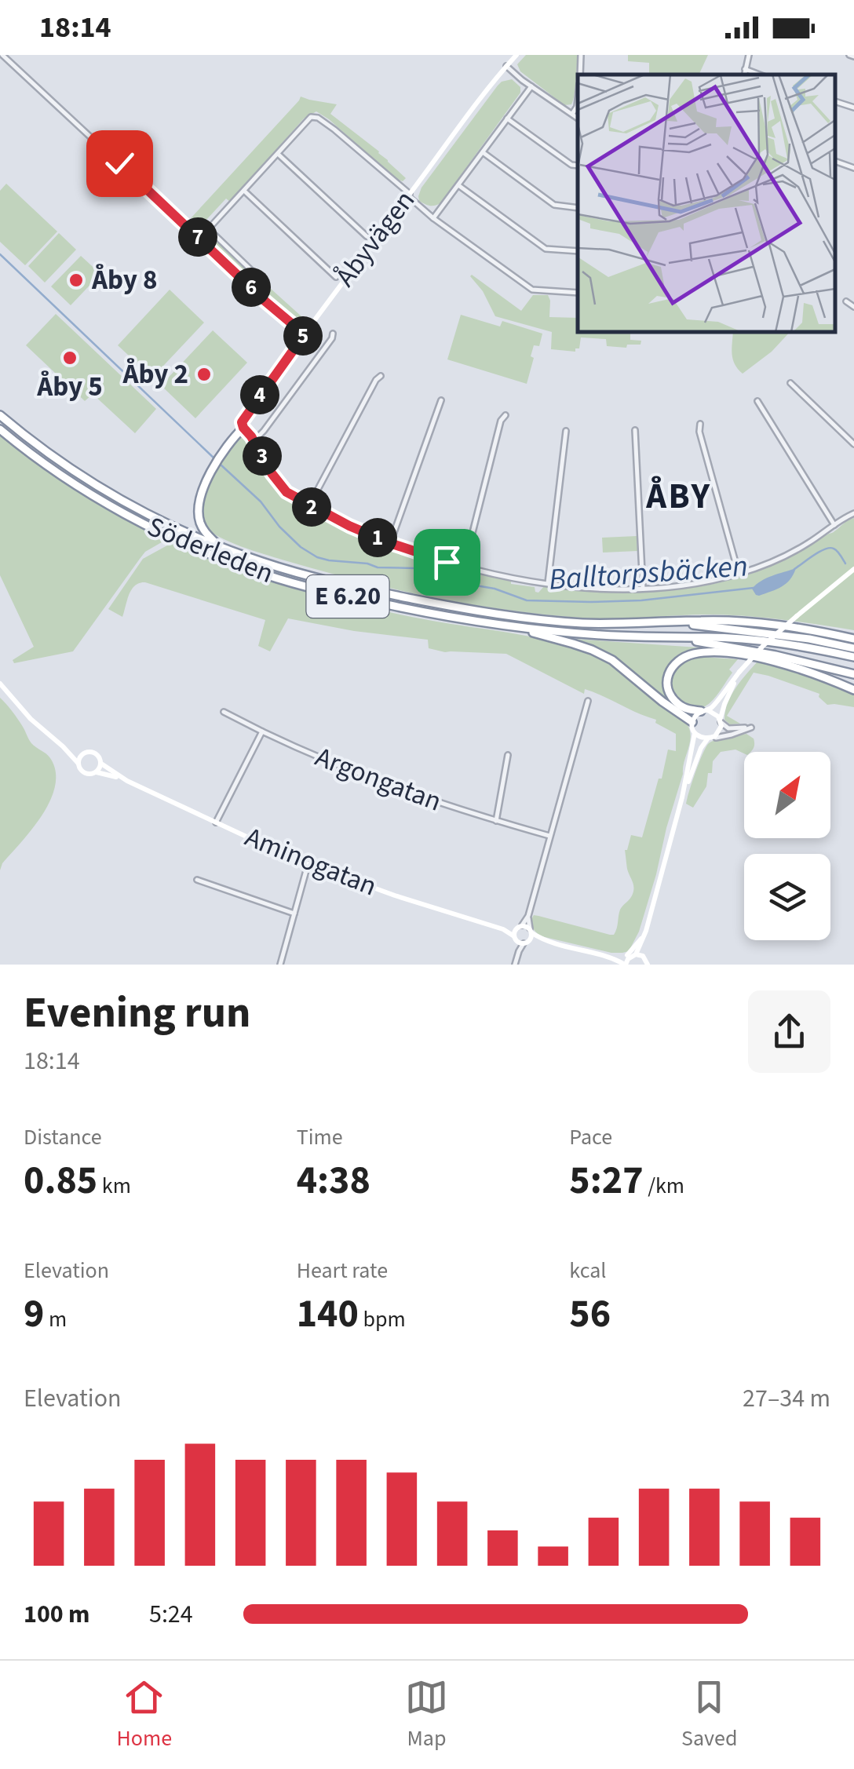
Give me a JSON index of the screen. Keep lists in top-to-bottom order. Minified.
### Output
{"streets":{"highway":["Söderleden","E 6.20"],"street":["Åbyvägen","Argongatan","Aminogatan"]},"districts":["ÅBY"],"water":["Balltorpsbäcken"],"places":["Åby 8","Åby 5","Åby 2"],"north":"top right","page":{"status":"18:14","pins":["7","6","5","4","3","2","1"],"heading":["Evening run","18:14"],"stats":[["Distance","0.85 km"],["Time","4:38"],["Pace","5:27 /km"],["Elevation","9 m"],["Heart rate","140 bpm"],["kcal","56"]],"chart":["Elevation","27–34 m"],"list":[{"name":"100 m","note":"5:24"}],"tabs":["Home","Map","Saved"]}}
